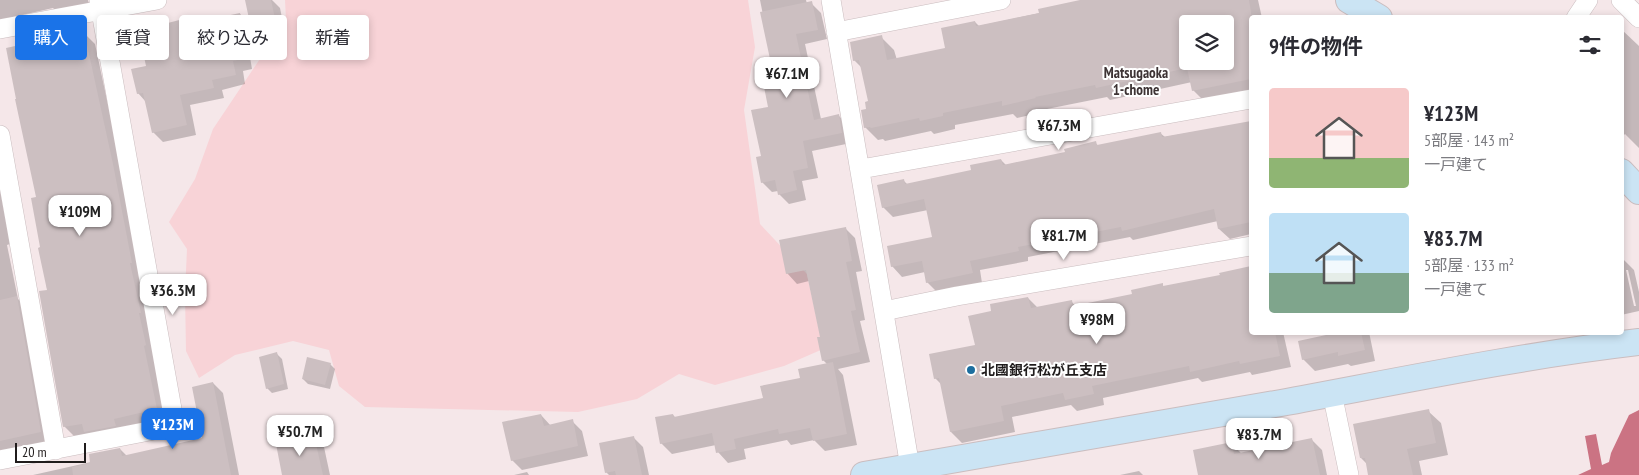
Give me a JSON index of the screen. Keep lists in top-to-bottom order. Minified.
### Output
{"districts":["Matsugaoka 1-chome"],"places":["北國銀行松が丘支店"],"scale_bar":"20 m","page":{"chip":["購入","賃貸","絞り込み","新着"],"heading":"9件の物件","price":["¥67.1M","¥67.3M","¥109M","¥81.7M","¥36.3M","¥98M","¥123M","¥50.7M","¥83.7M"],"list":[{"name":"¥123M","note":"5部屋 · 143 m² · 一戸建て"},{"name":"¥83.7M","note":"5部屋 · 133 m² · 一戸建て"}],"scale":"20 m"}}
